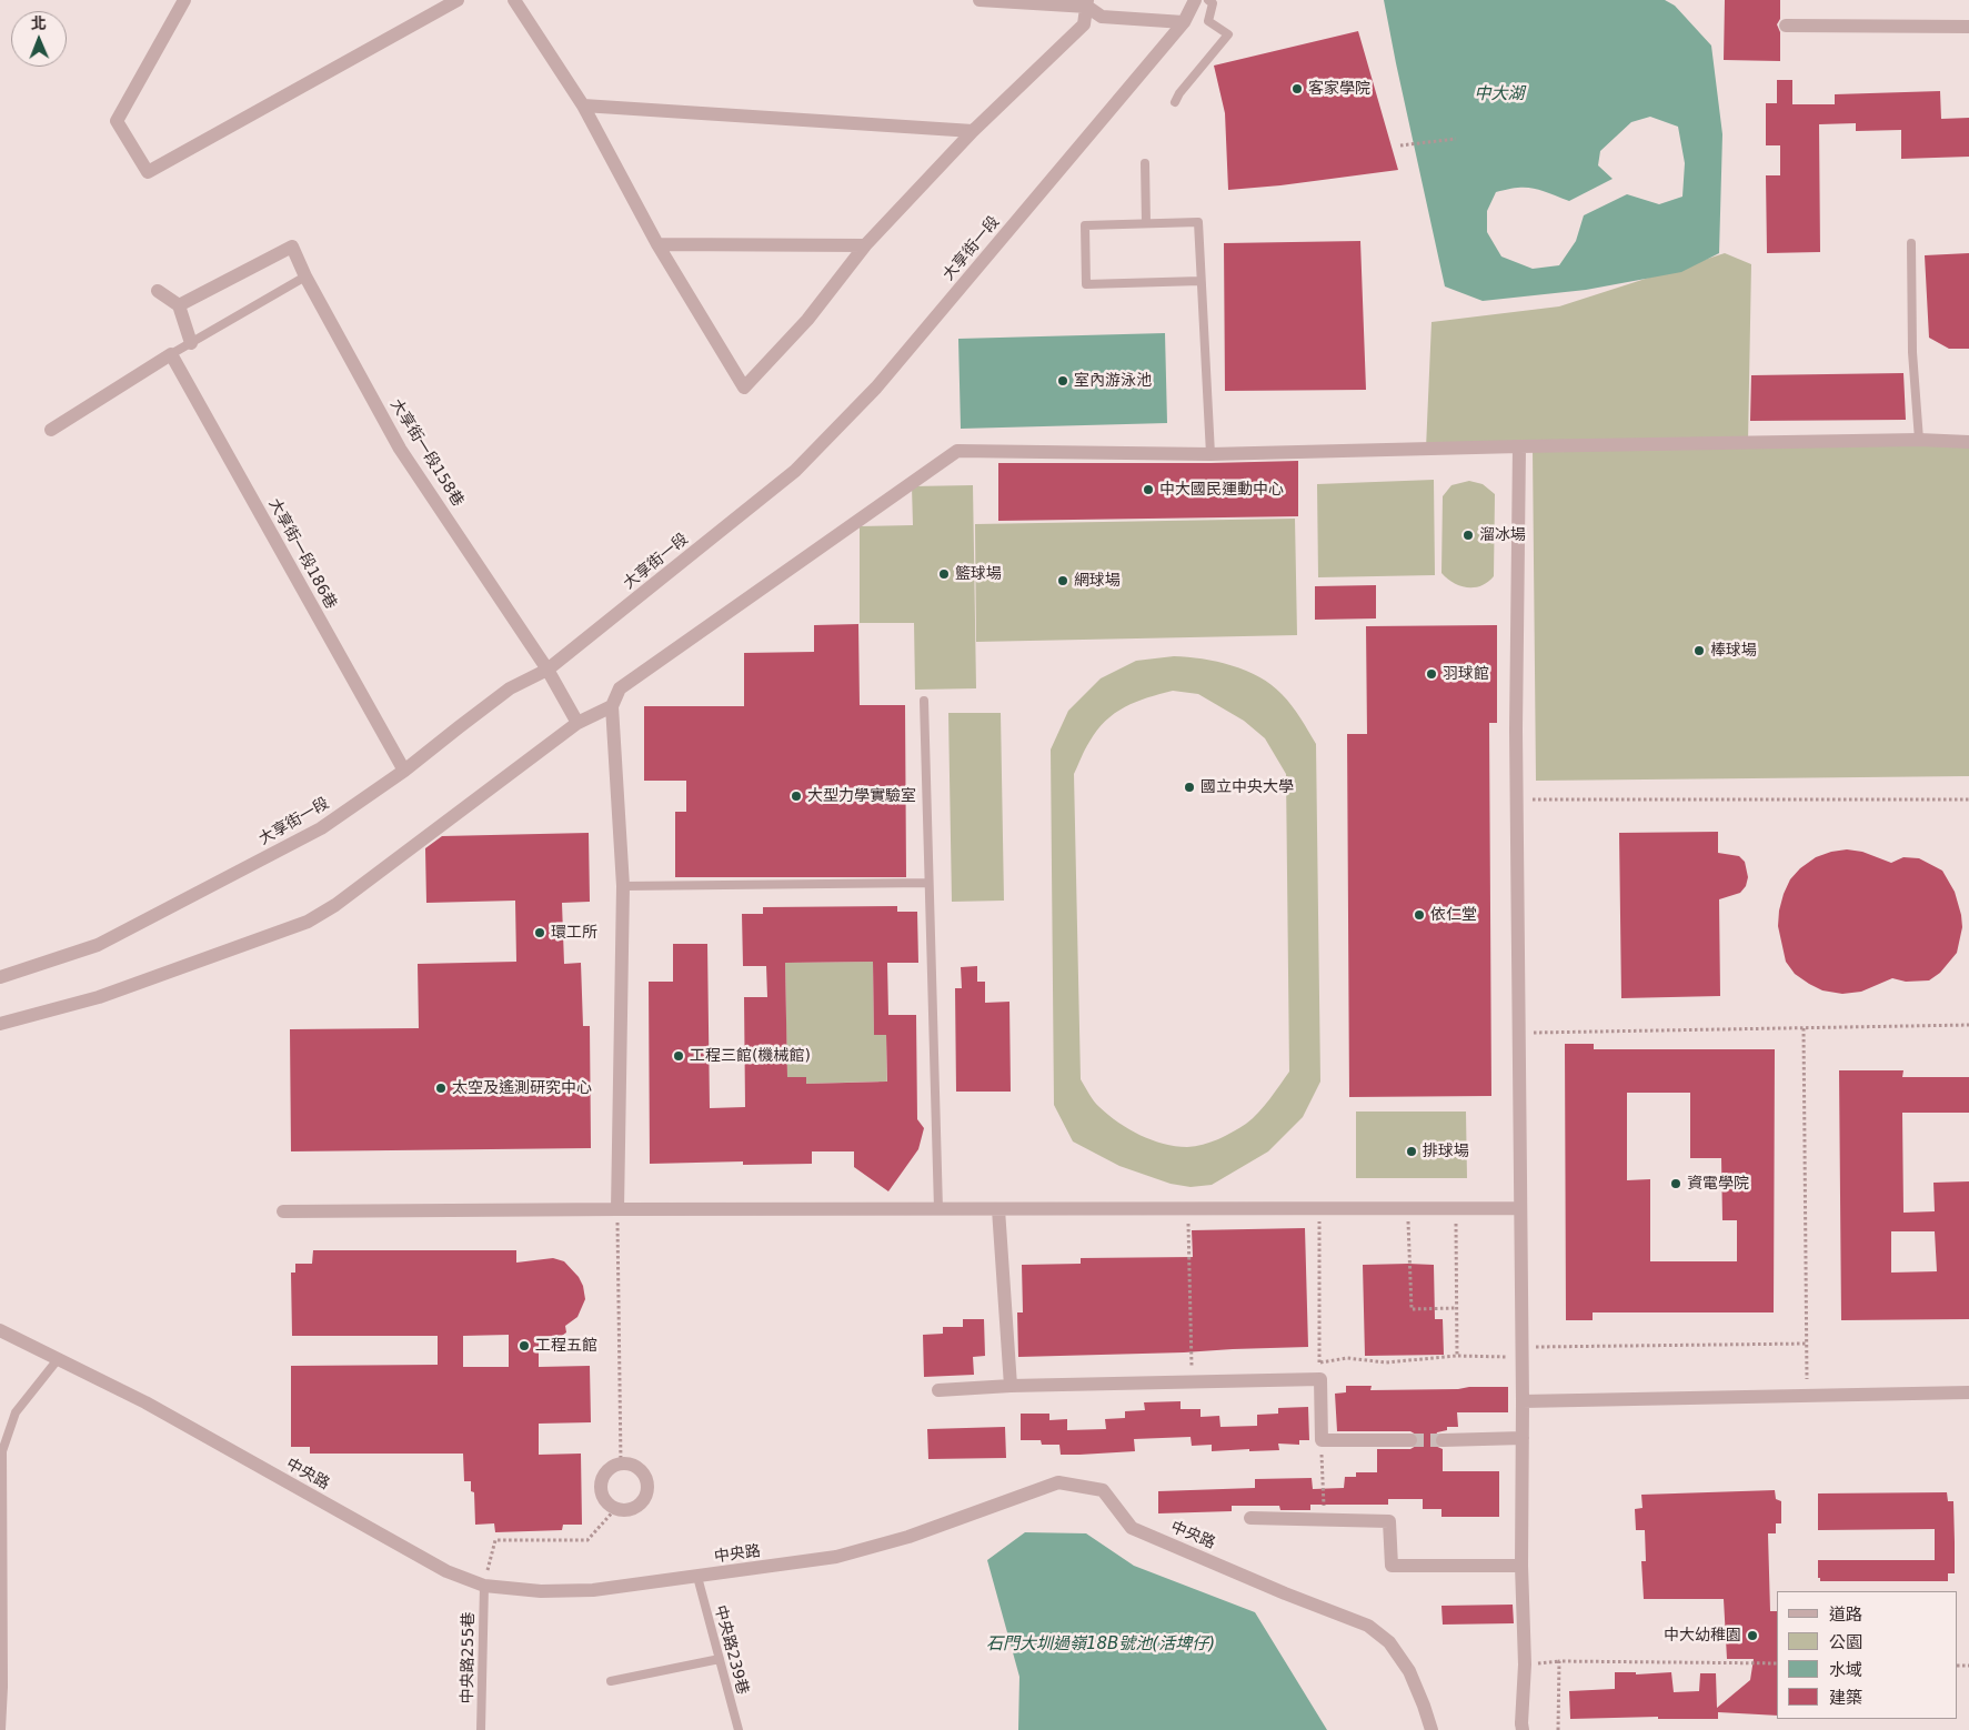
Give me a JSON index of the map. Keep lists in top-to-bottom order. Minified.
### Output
{"streets":{"street":["大享街一段","大享街一段158巷","大享街一段186巷","中央路"],"lane":["中央路239巷","中央路255巷"]},"crossings":[["大享街一段","大享街一段158巷"],["大享街一段","大享街一段186巷"],["中央路","中央路239巷"],["中央路","中央路255巷"]],"water":["中大湖","石門大圳過嶺18B號池(活埤仔)"],"places":["客家學院","室內游泳池","中大國民運動中心","溜冰場","籃球場","網球場","棒球場","羽球館","國立中央大學","大型力學實驗室","依仁堂","環工所","工程三館(機械館)","太空及遙測研究中心","排球場","資電學院","工程五館","中大幼稚園"],"legend":["道路","公園","水域","建築"],"north":"top"}
